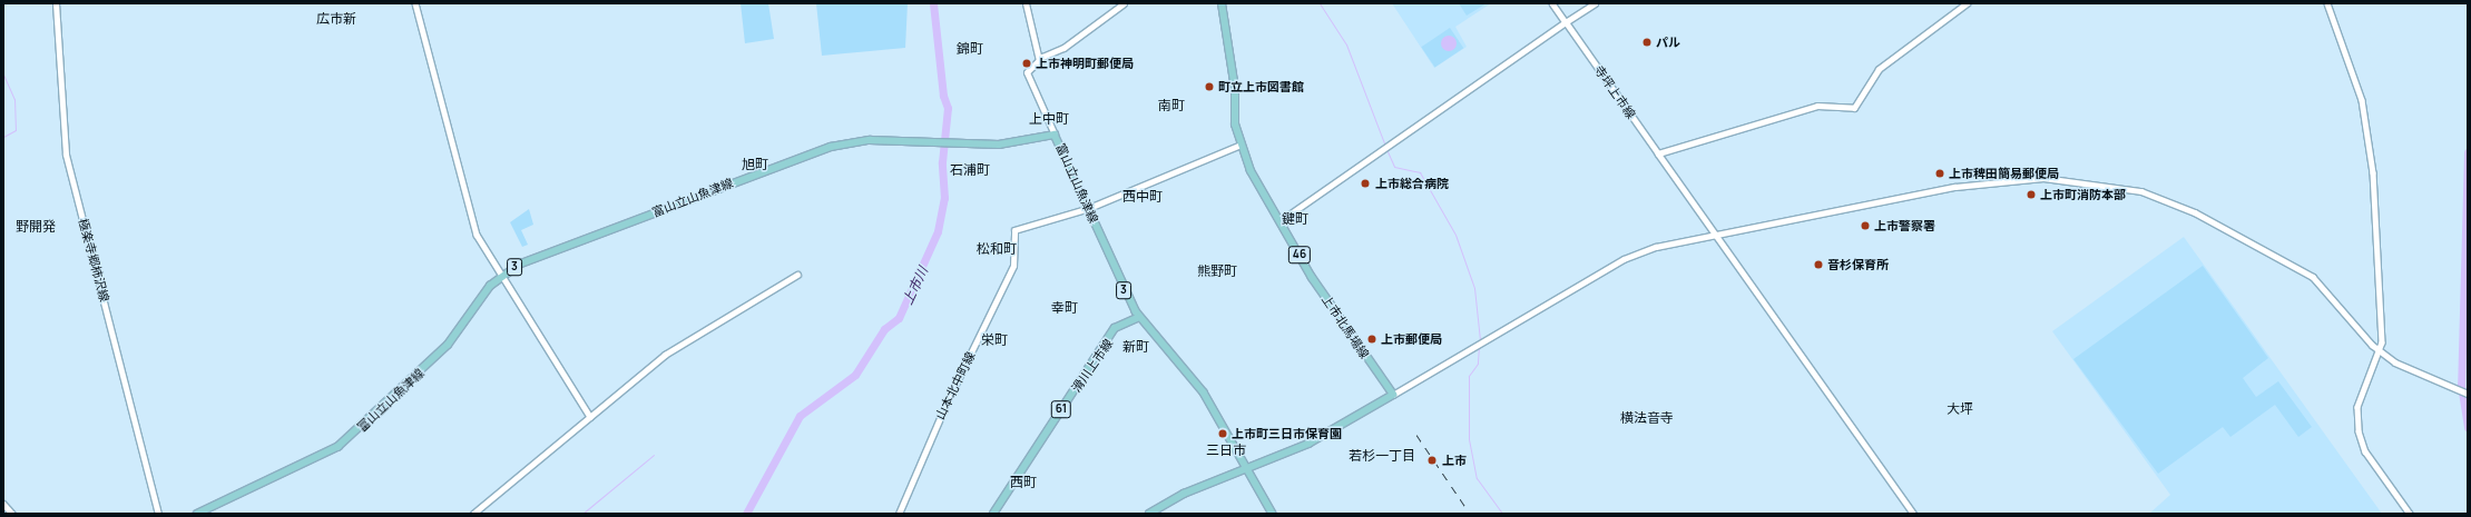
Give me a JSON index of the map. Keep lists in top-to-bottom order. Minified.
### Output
{"streets":{"main road":["寺坪上市線","富山立山魚津線","46","極楽寺郷柿沢線","3","上市北馬場線","滑川上市線","山本北中町線","61"]},"crossings":[["富山立山魚津線","滑川上市線"],["富山立山魚津線","山本北中町線"]],"districts":["広市新","錦町","南町","上中町","旭町","石浦町","西中町","鍵町","野開発","松和町","熊野町","幸町","栄町","新町","大坪","横法音寺","三日市","若杉一丁目","西町"],"water":["上市川"],"places":["パル","上市神明町郵便局","町立上市図書館","上市稗田簡易郵便局","上市総合病院","上市町消防本部","上市警察署","音杉保育所","上市郵便局","上市町三日市保育園","上市"]}
